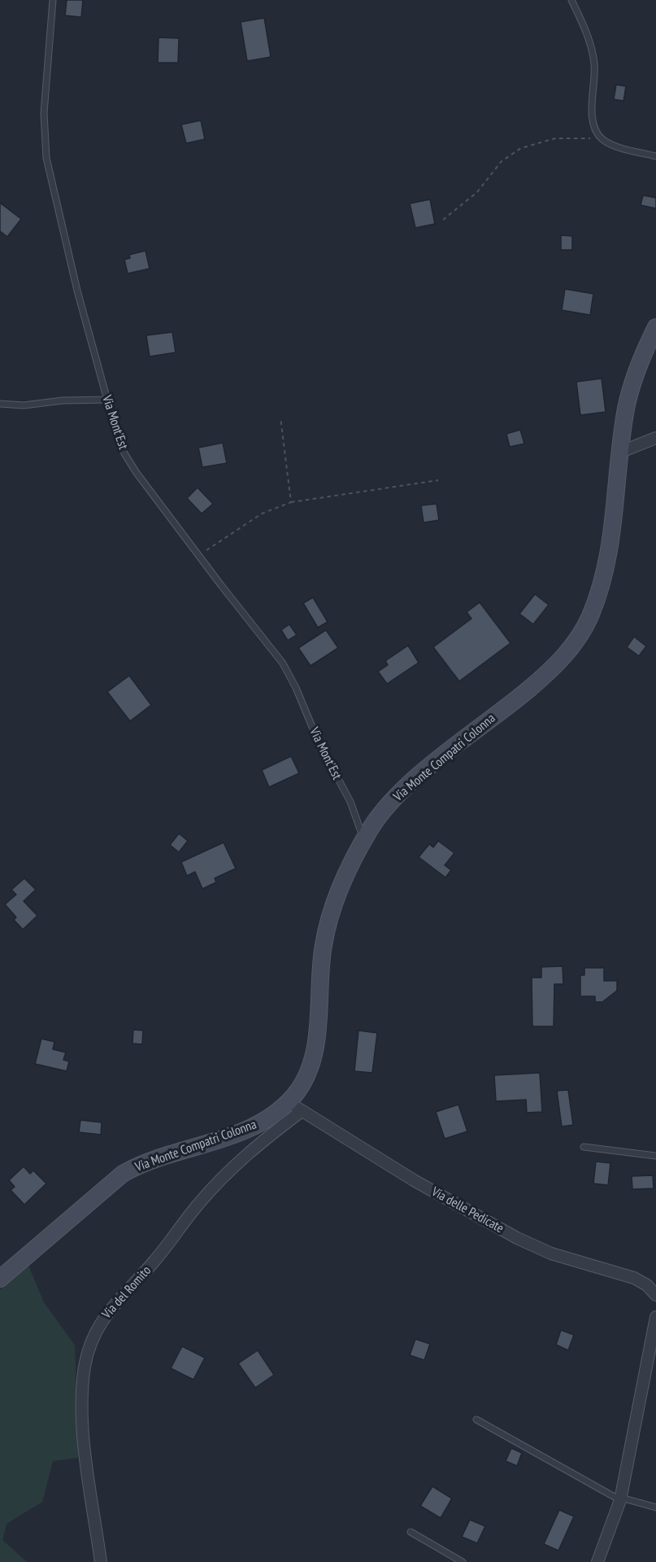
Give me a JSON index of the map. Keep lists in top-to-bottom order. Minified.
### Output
{"streets":{"street":["Via Monte Compatri Colonna","Via delle Pedicate","Via del Romito"],"lane":["Via Mont'Est"]},"crossings":[["Via Mont'Est","Via Monte Compatri Colonna"],["Via Monte Compatri Colonna","Via delle Pedicate"],["Via delle Pedicate","Via del Romito"]]}
